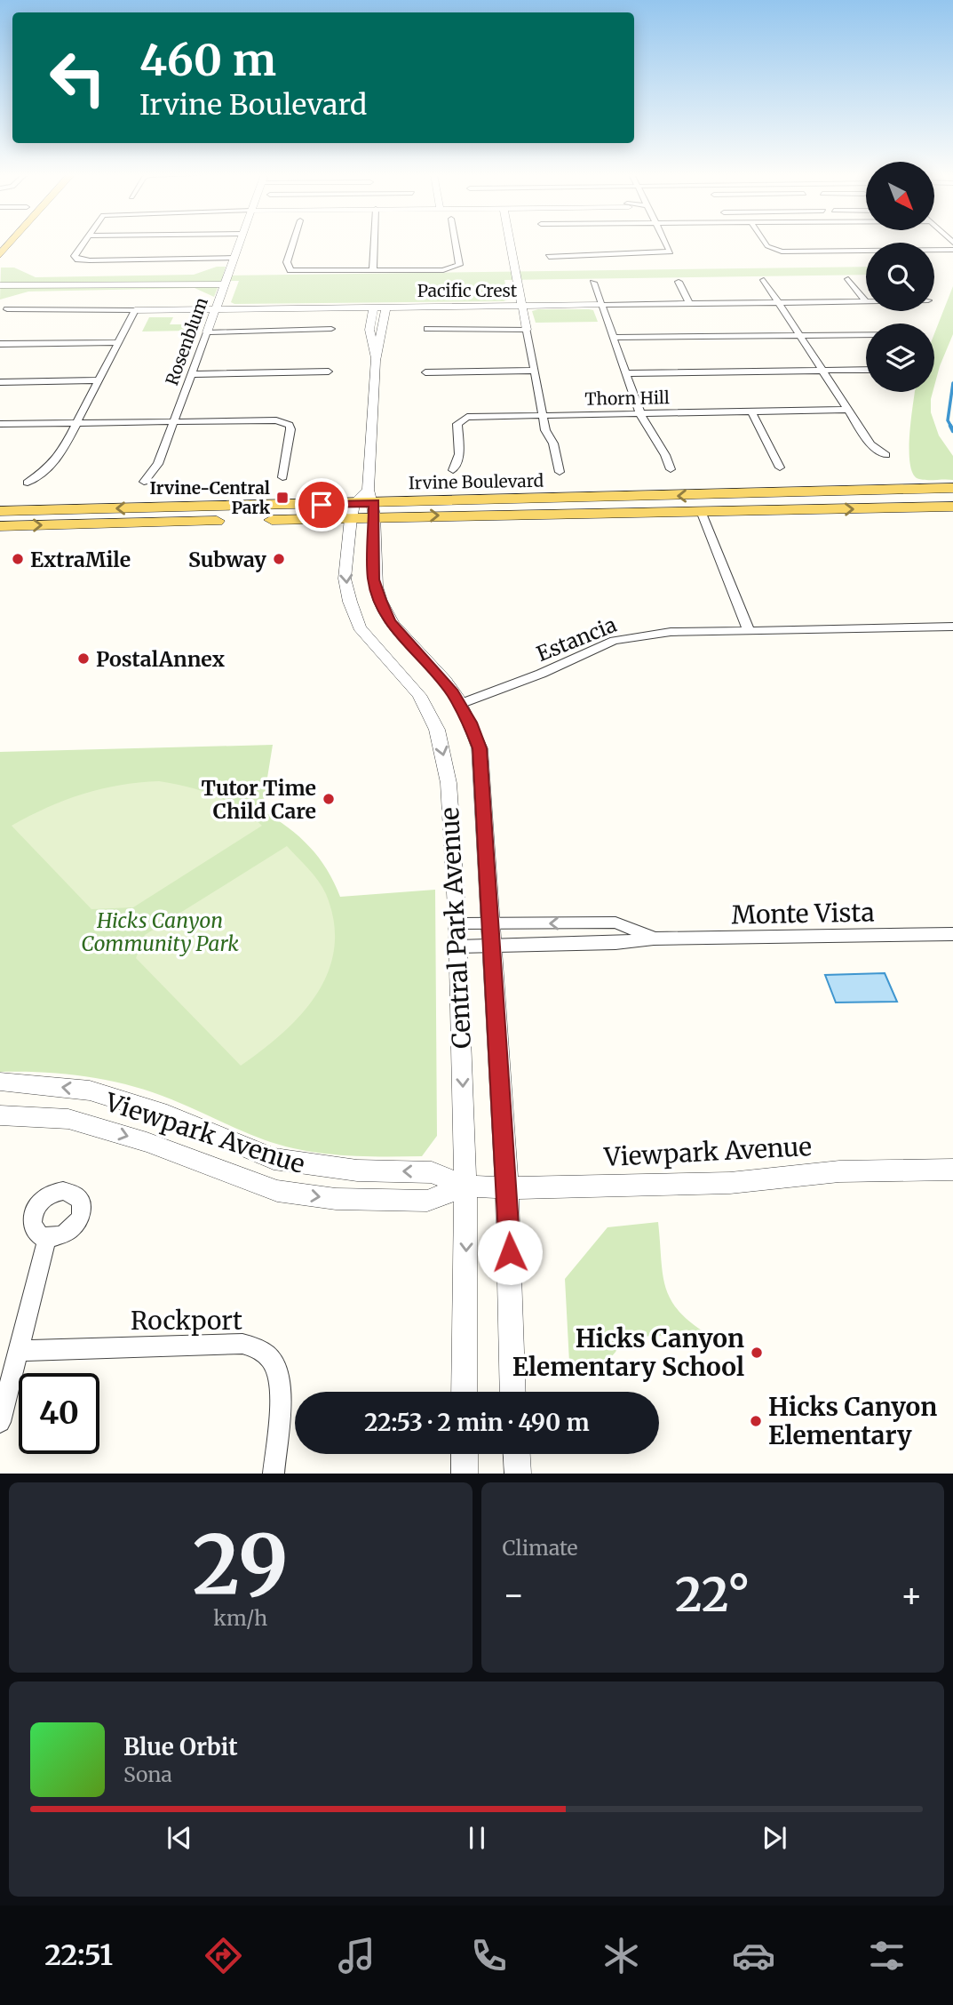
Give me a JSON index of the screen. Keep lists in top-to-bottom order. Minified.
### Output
{"streets":{"main road":["Irvine Boulevard"],"street":["Pacific Crest","Rosenblum","Thorn Hill","Estancia","Monte Vista","Central Park Avenue","Viewpark Avenue","Rockport"]},"crossings":[["Pacific Crest","Rosenblum"],["Pacific Crest","Central Park Avenue"],["Irvine Boulevard","Central Park Avenue"],["Estancia","Central Park Avenue"],["Monte Vista","Central Park Avenue"],["Central Park Avenue","Viewpark Avenue"]],"parks":["Hicks Canyon Community Park"],"places":{"transit":["Irvine-Central Park"],"other":["ExtraMile","Subway","PostalAnnex","Tutor Time Child Care","Hicks Canyon Elementary School","Hicks Canyon Elementary"]},"north":"bottom right","page":{"turn":["460 m","Irvine Boulevard"],"limit":"40","trip":"22:53 · 2 min · 490 m","tile":[["29","km/h"],"Climate"],"heat":["−","22°","+"],"song":["Blue Orbit","Sona"],"tabs":"22:51"}}
